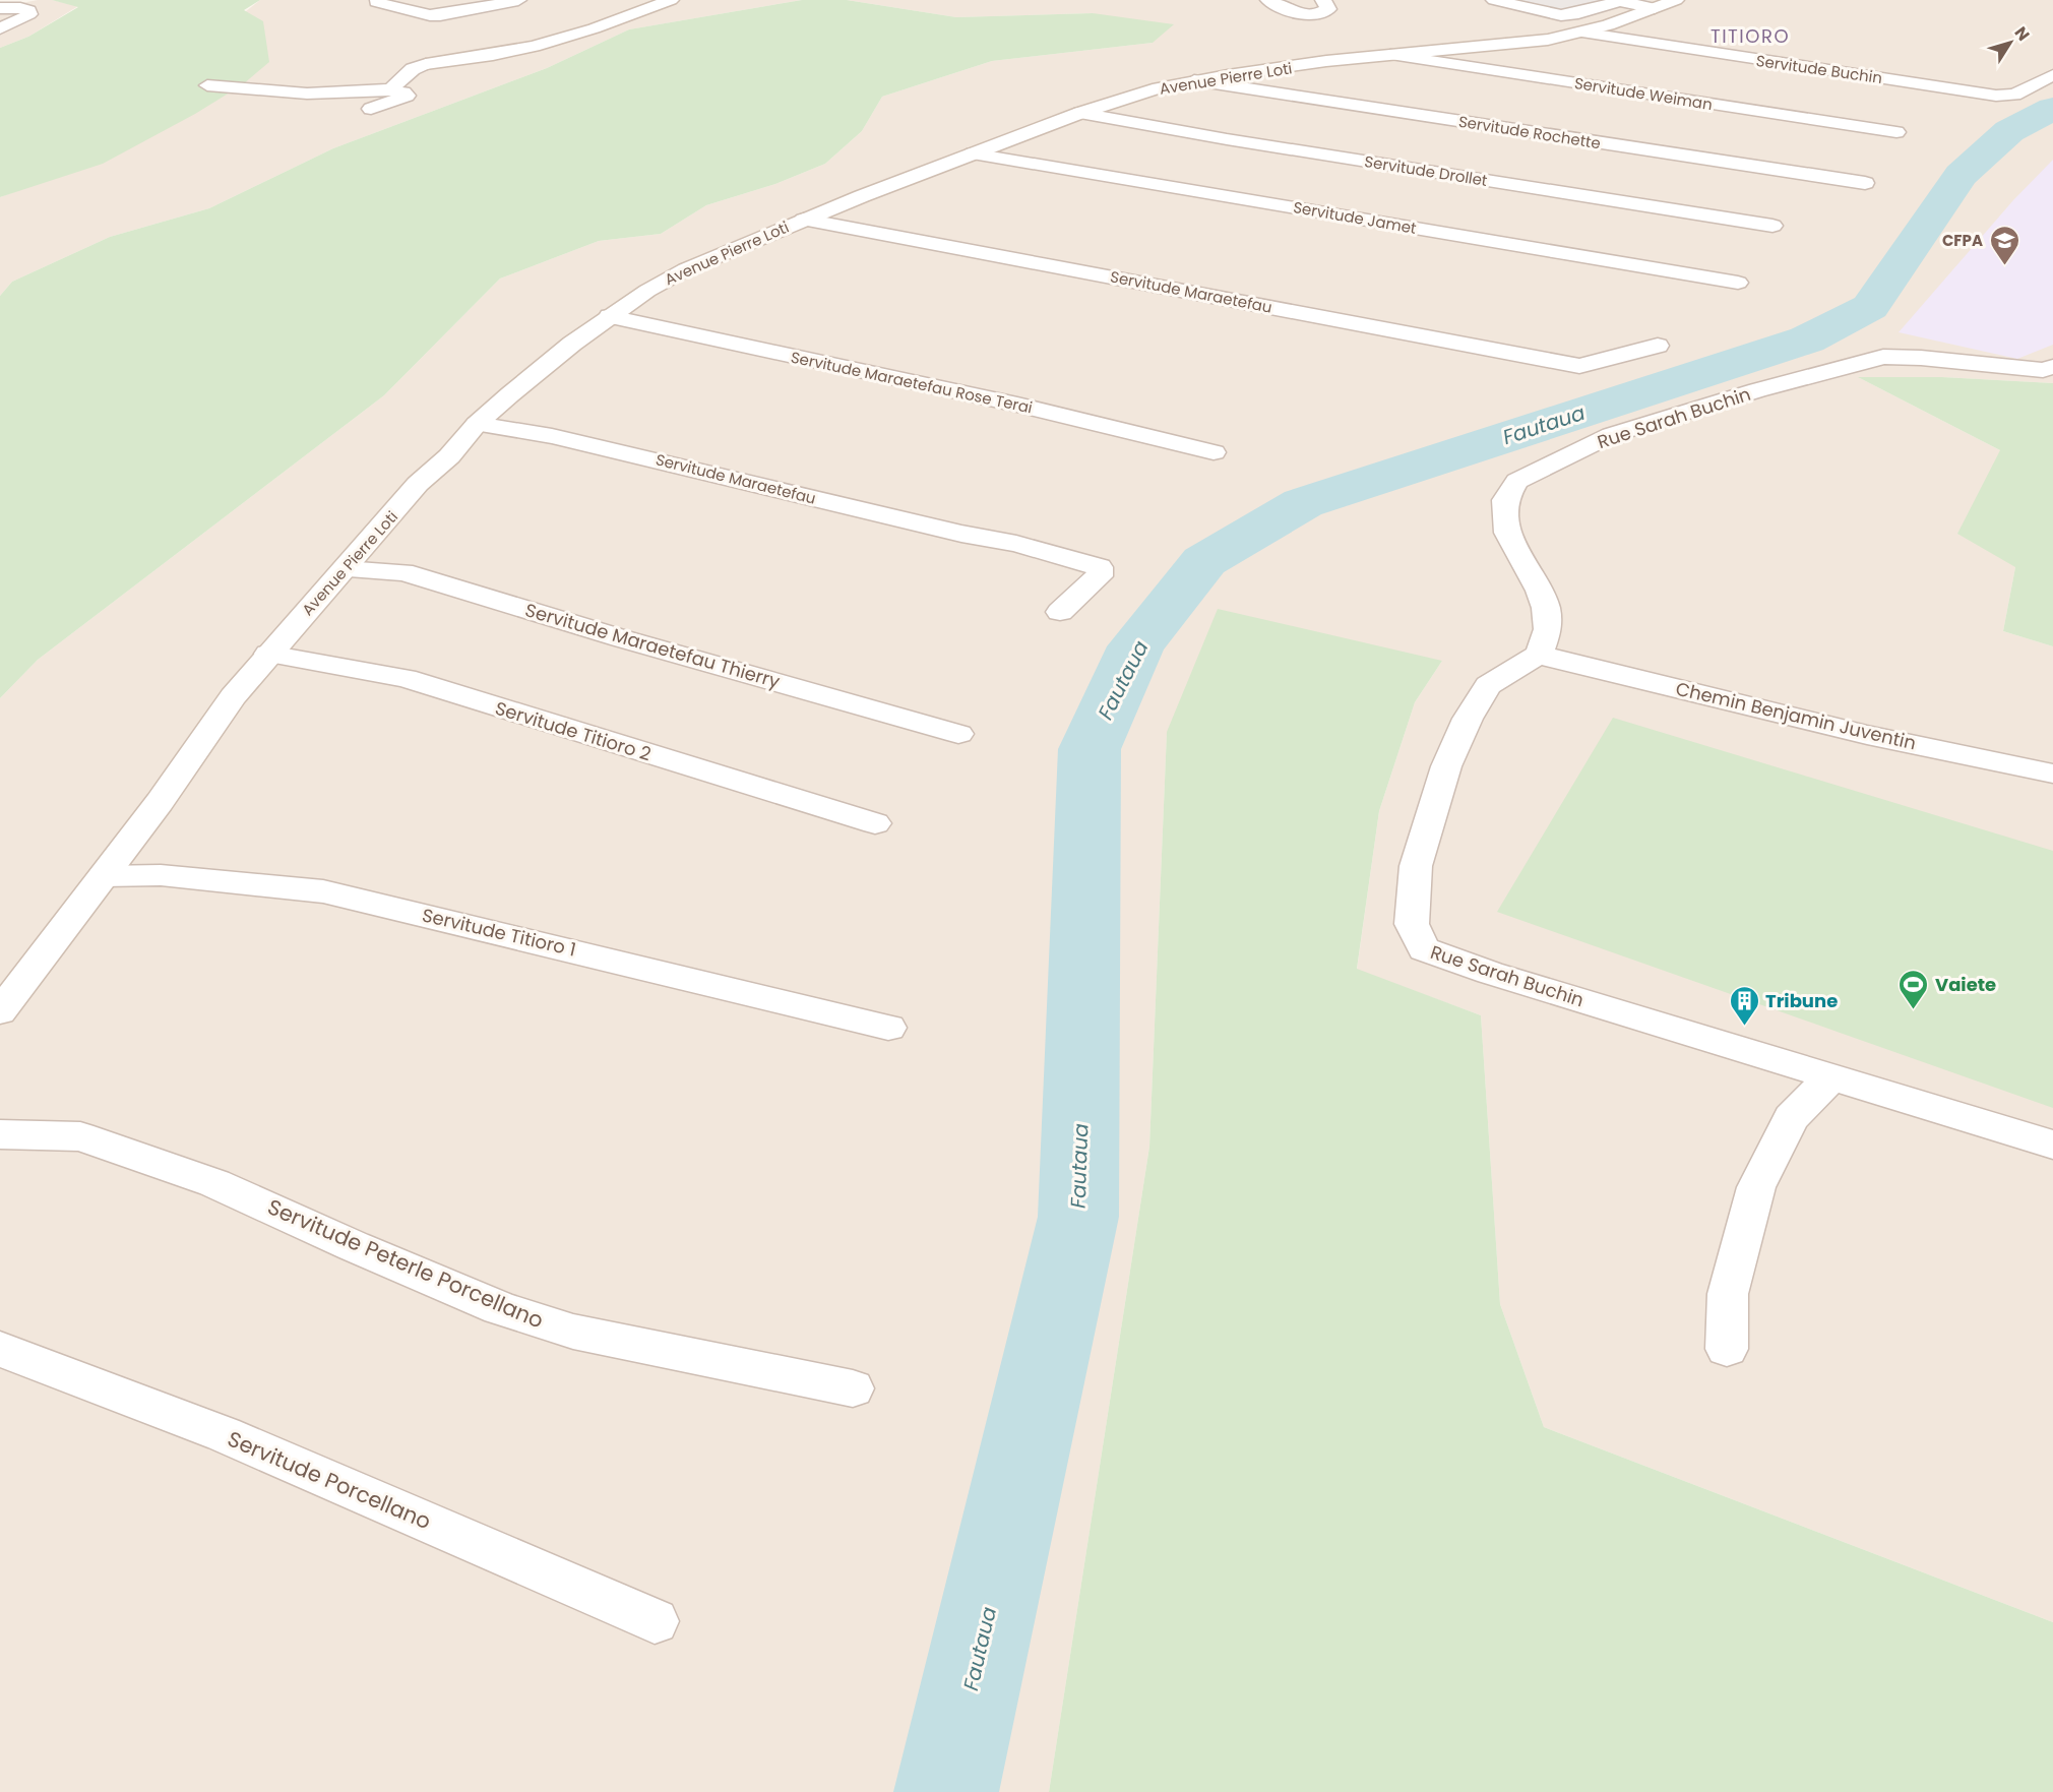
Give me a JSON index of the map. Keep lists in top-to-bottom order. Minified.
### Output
{"streets":{"street":["Servitude Buchin","Avenue Pierre Loti","Servitude Weiman","Servitude Rochette","Servitude Drollet","Servitude Jamet","Servitude Maraetefau","Servitude Maraetefau Rose Terai","Rue Sarah Buchin","Servitude Maraetefau Thierry","Chemin Benjamin Juventin","Servitude Titioro 2","Servitude Titioro 1","Servitude Peterle Porcellano","Servitude Porcellano"]},"crossings":[["Servitude Buchin","Avenue Pierre Loti"],["Avenue Pierre Loti","Servitude Weiman"],["Avenue Pierre Loti","Servitude Rochette"],["Avenue Pierre Loti","Servitude Drollet"],["Avenue Pierre Loti","Servitude Jamet"],["Avenue Pierre Loti","Servitude Maraetefau"],["Avenue Pierre Loti","Servitude Maraetefau Rose Terai"],["Avenue Pierre Loti","Servitude Maraetefau Thierry"],["Avenue Pierre Loti","Servitude Titioro 2"],["Avenue Pierre Loti","Servitude Titioro 1"],["Rue Sarah Buchin","Chemin Benjamin Juventin"]],"districts":["TITIORO"],"water":["Fautaua"],"places":{"school or university":["CFPA"],"sports":["Vaiete"],"building":["Tribune"]},"north":"top right"}
